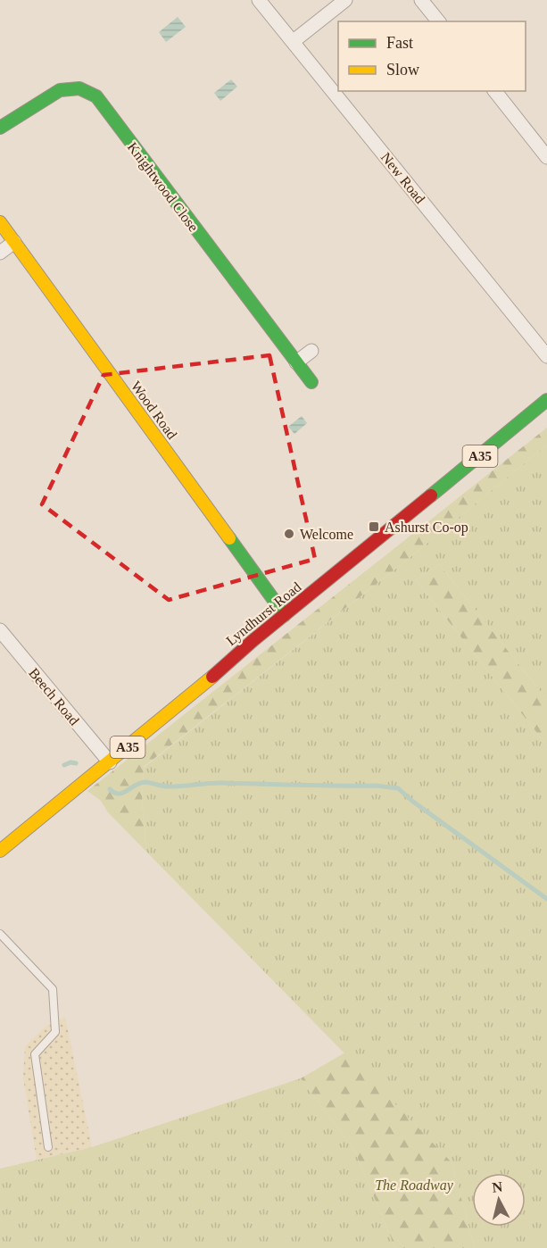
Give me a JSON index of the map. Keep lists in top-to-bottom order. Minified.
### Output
{"streets":{"street":["New Road","Knightwood Close","Wood Road","A35","Lyndhurst Road","Beech Road"]},"crossings":[["Wood Road","Lyndhurst Road"],["Lyndhurst Road","Beech Road"]],"parks":["The Roadway"],"places":{"transit":["Ashurst Co-op"],"other":["Welcome"]},"legend":["Fast","Slow"],"north":"top"}
